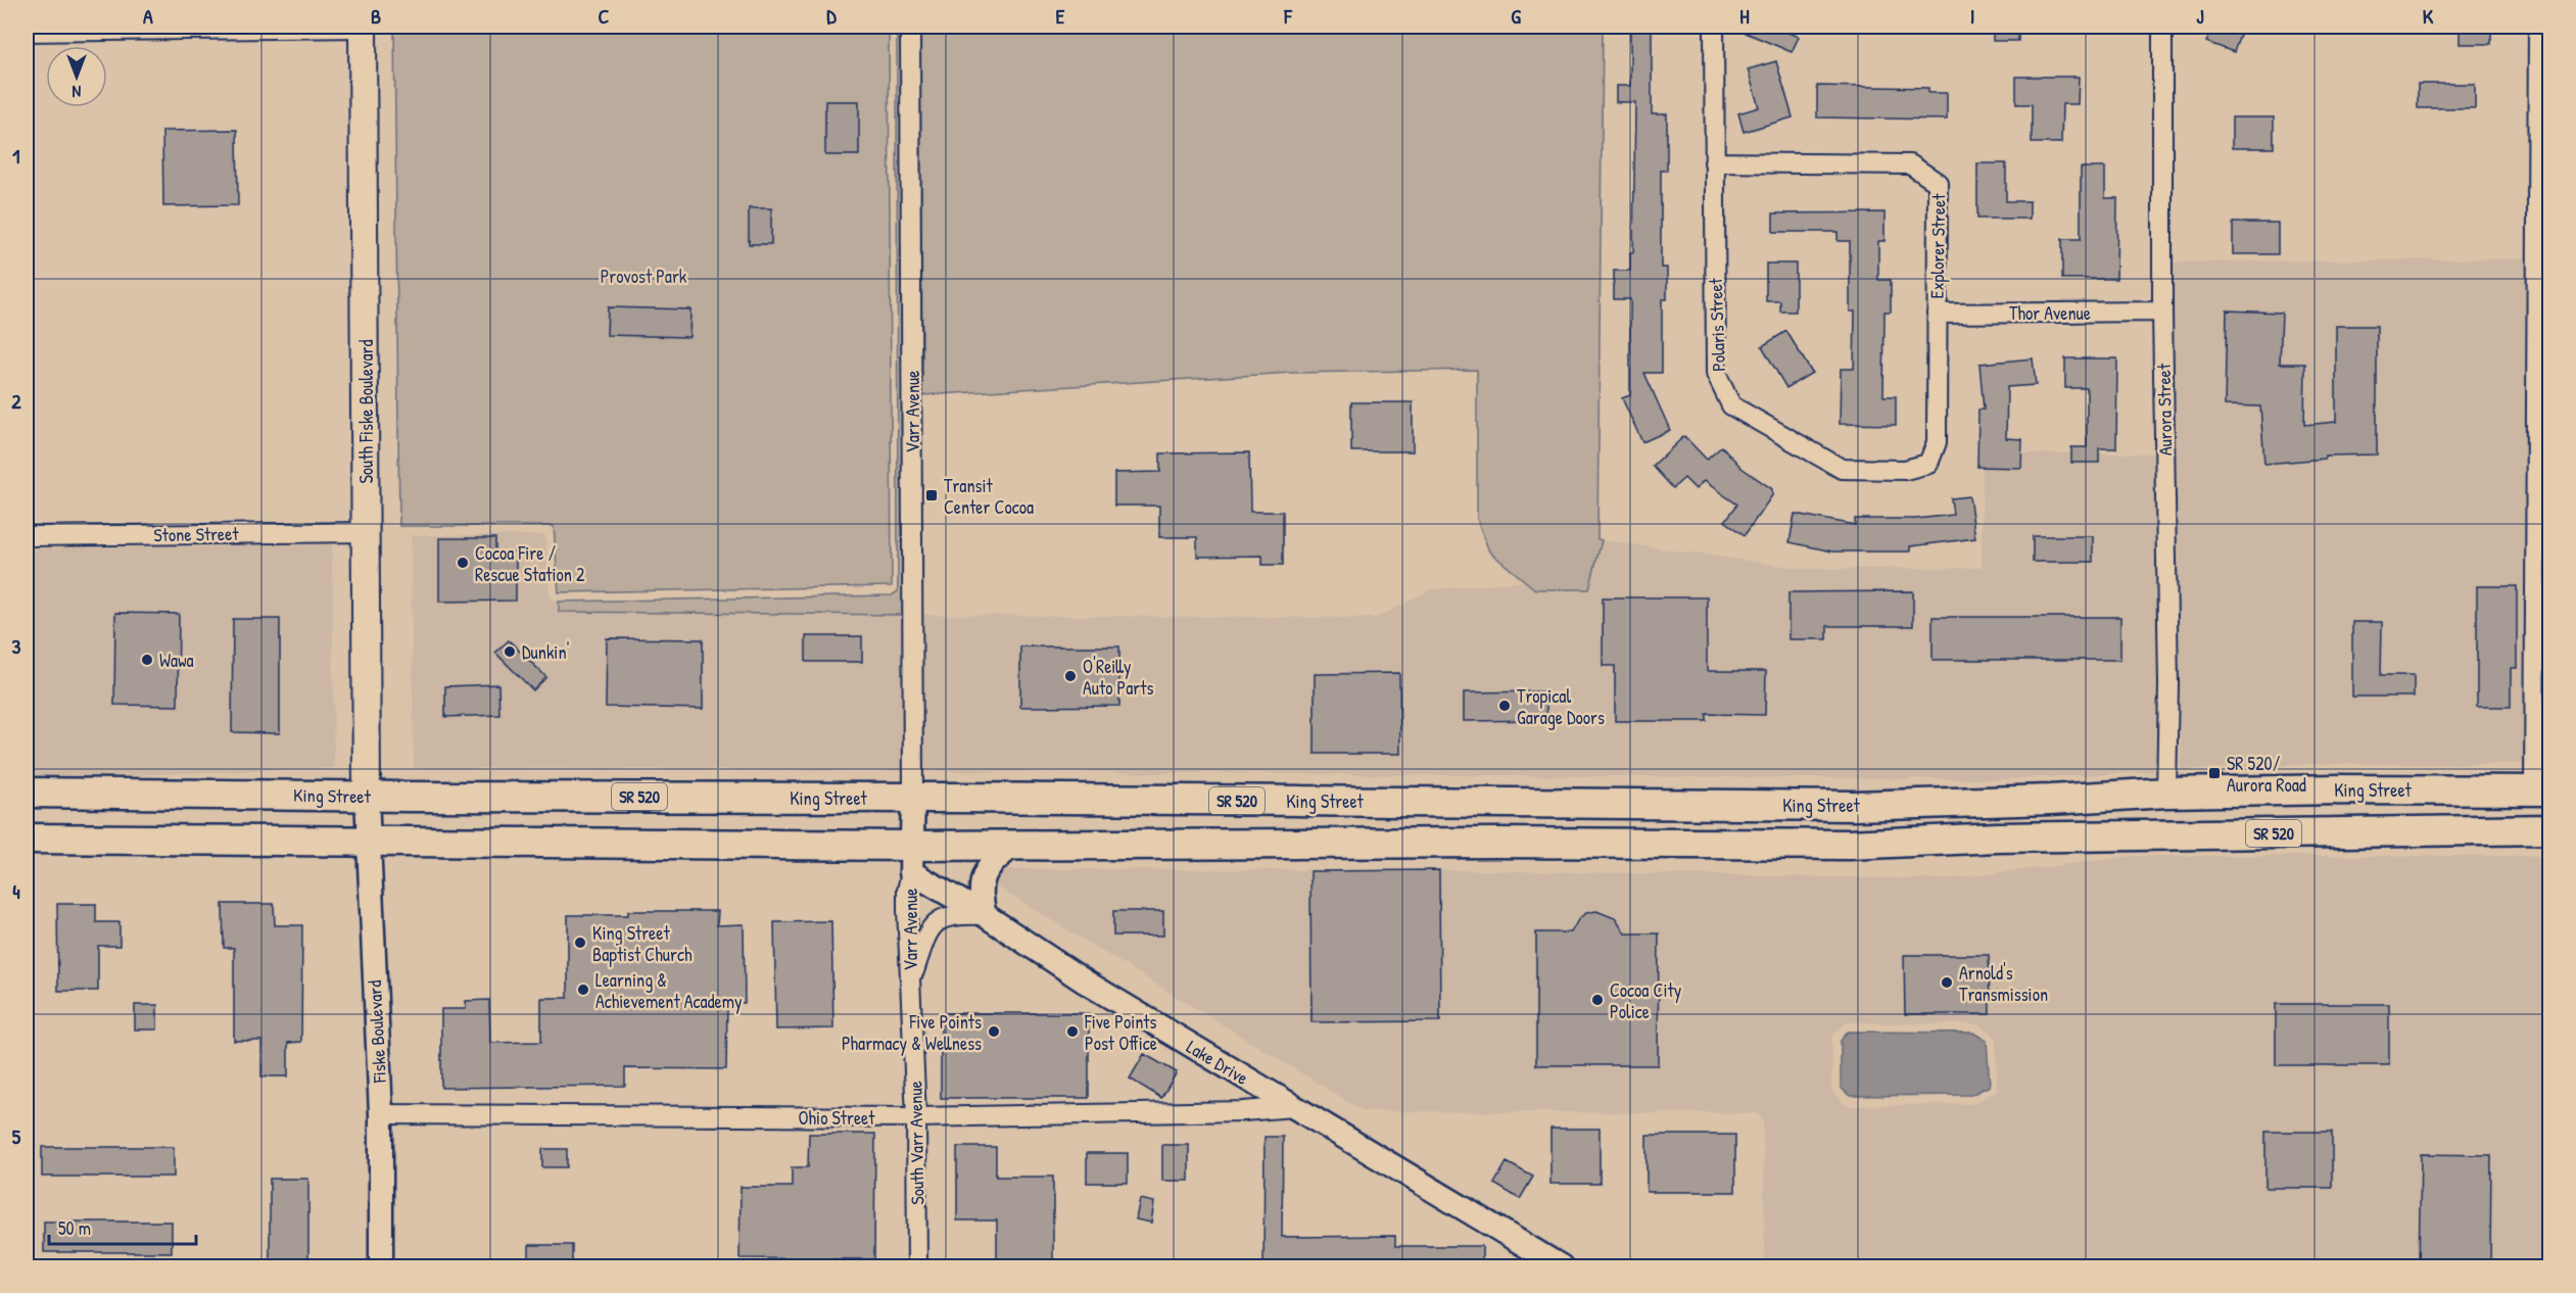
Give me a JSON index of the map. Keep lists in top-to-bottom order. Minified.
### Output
{"streets":{"main road":["South Fiske Boulevard","King Street","SR 520"],"street":["Explorer Street","Thor Avenue","Polaris Street","Aurora Street","Varr Avenue","Stone Street","Fiske Boulevard","Lake Drive","Ohio Street","South Varr Avenue"]},"crossings":[["Explorer Street","Thor Avenue"],["Explorer Street","Polaris Street"],["Thor Avenue","Aurora Street"],["Aurora Street","King Street"],["South Fiske Boulevard","Stone Street"],["South Fiske Boulevard","King Street"],["South Fiske Boulevard","Fiske Boulevard"],["Varr Avenue","King Street"],["Varr Avenue","SR 520"],["Varr Avenue","Lake Drive"],["Varr Avenue","South Varr Avenue"],["King Street","Fiske Boulevard"],["SR 520","Fiske Boulevard"],["SR 520","Lake Drive"],["Fiske Boulevard","Ohio Street"],["Lake Drive","Ohio Street"],["Ohio Street","South Varr Avenue"]],"parks":["Provost Park"],"places":{"transit":["Transit Center Cocoa","SR 520/ Aurora Road"],"other":["Cocoa Fire / Rescue Station 2","Dunkin'","Wawa","O'Reilly Auto Parts","Tropical Garage Doors","King Street Baptist Church","Arnold's Transmission","Learning & Achievement Academy","Cocoa City Police","Five Points Pharmacy & Wellness","Five Points Post Office"]},"scale_bar":"50 m","north":"bottom","grid":{"columns":["A","B","C","D","E","F","G","H","I","J","K"],"rows":["1","2","3","4","5"]}}
